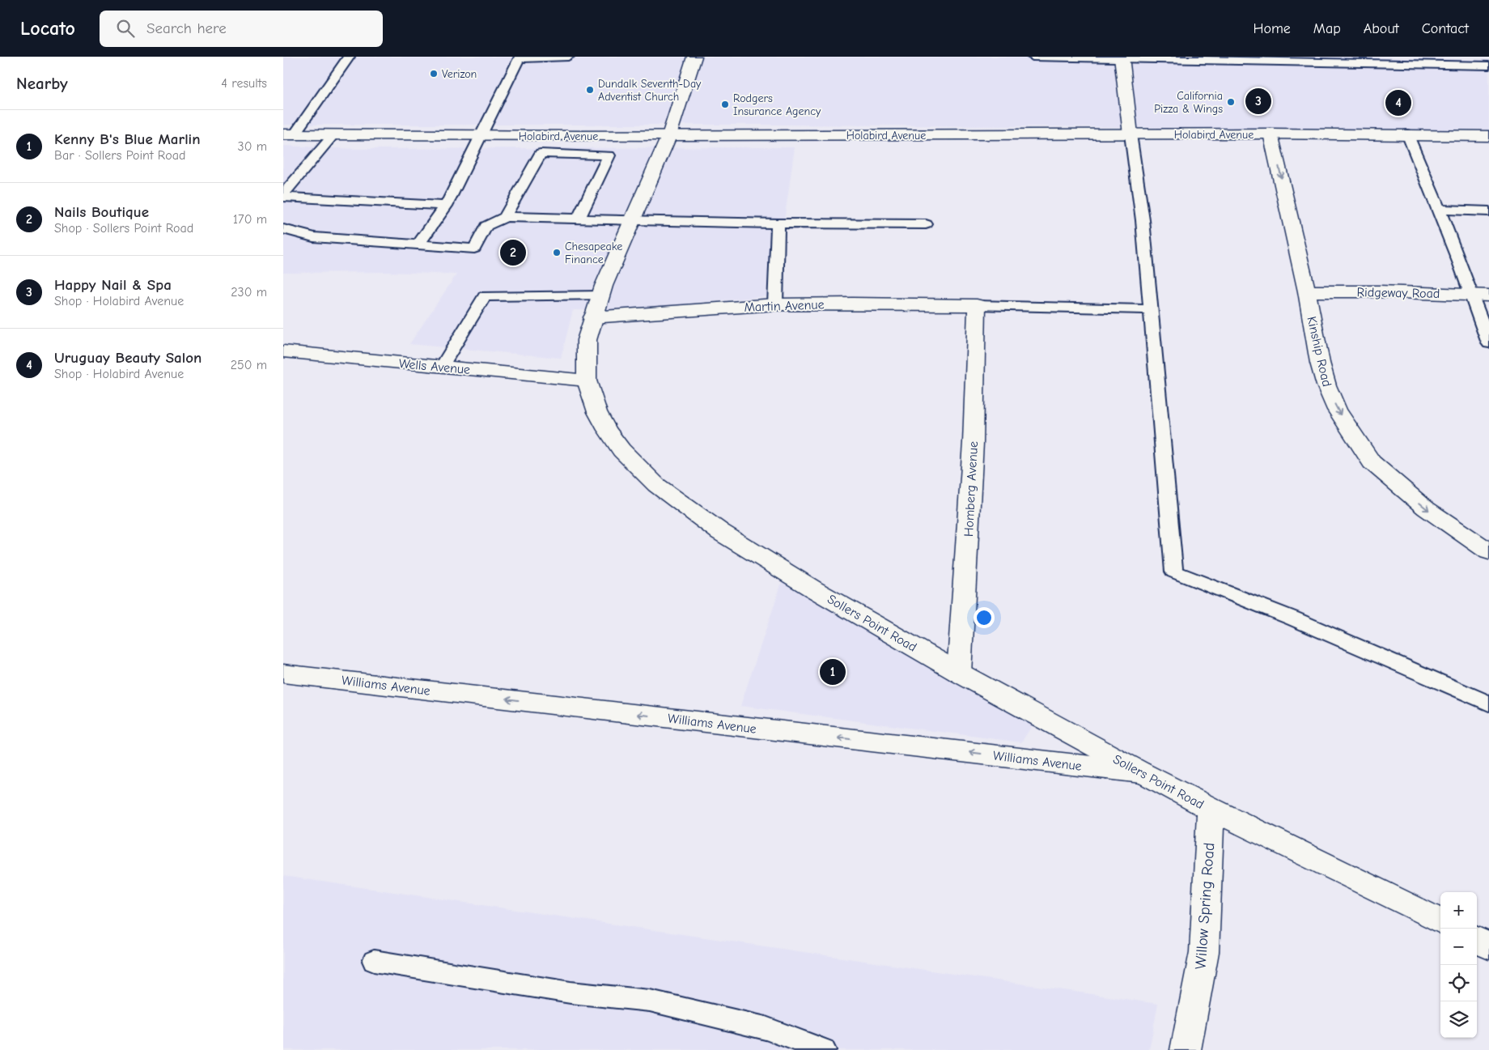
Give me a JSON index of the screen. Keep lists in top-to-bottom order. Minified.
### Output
{"streets":{"street":["Holabird Avenue","Ridgeway Road","Martin Avenue","Kinship Road","Wells Avenue","Homberg Avenue","Sollers Point Road","Williams Avenue","Willow Spring Road"]},"crossings":[["Holabird Avenue","Kinship Road"],["Holabird Avenue","Sollers Point Road"],["Ridgeway Road","Kinship Road"],["Martin Avenue","Homberg Avenue"],["Martin Avenue","Sollers Point Road"],["Wells Avenue","Sollers Point Road"],["Homberg Avenue","Sollers Point Road"],["Sollers Point Road","Williams Avenue"],["Sollers Point Road","Willow Spring Road"]],"one_way":["Kinship Road","Williams Avenue"],"places":["Verizon","Dundalk Seventh-Day Adventist Church","California Pizza & Wings","Rodgers Insurance Agency","Chesapeake Finance"],"page":{"header":"Locato","search":"Search here","nav":["Home","Map","About","Contact"],"heading":["Nearby","4 results"],"pins":["3","4","2","1"],"list":[{"mark":"1","name":"Kenny B's Blue Marlin","note":"Bar · Sollers Point Road","value":"30 m"},{"mark":"2","name":"Nails Boutique","note":"Shop · Sollers Point Road","value":"170 m"},{"mark":"3","name":"Happy Nail & Spa","note":"Shop · Holabird Avenue","value":"230 m"},{"mark":"4","name":"Uruguay Beauty Salon","note":"Shop · Holabird Avenue","value":"250 m"}],"map_buttons":["+","−"]}}
